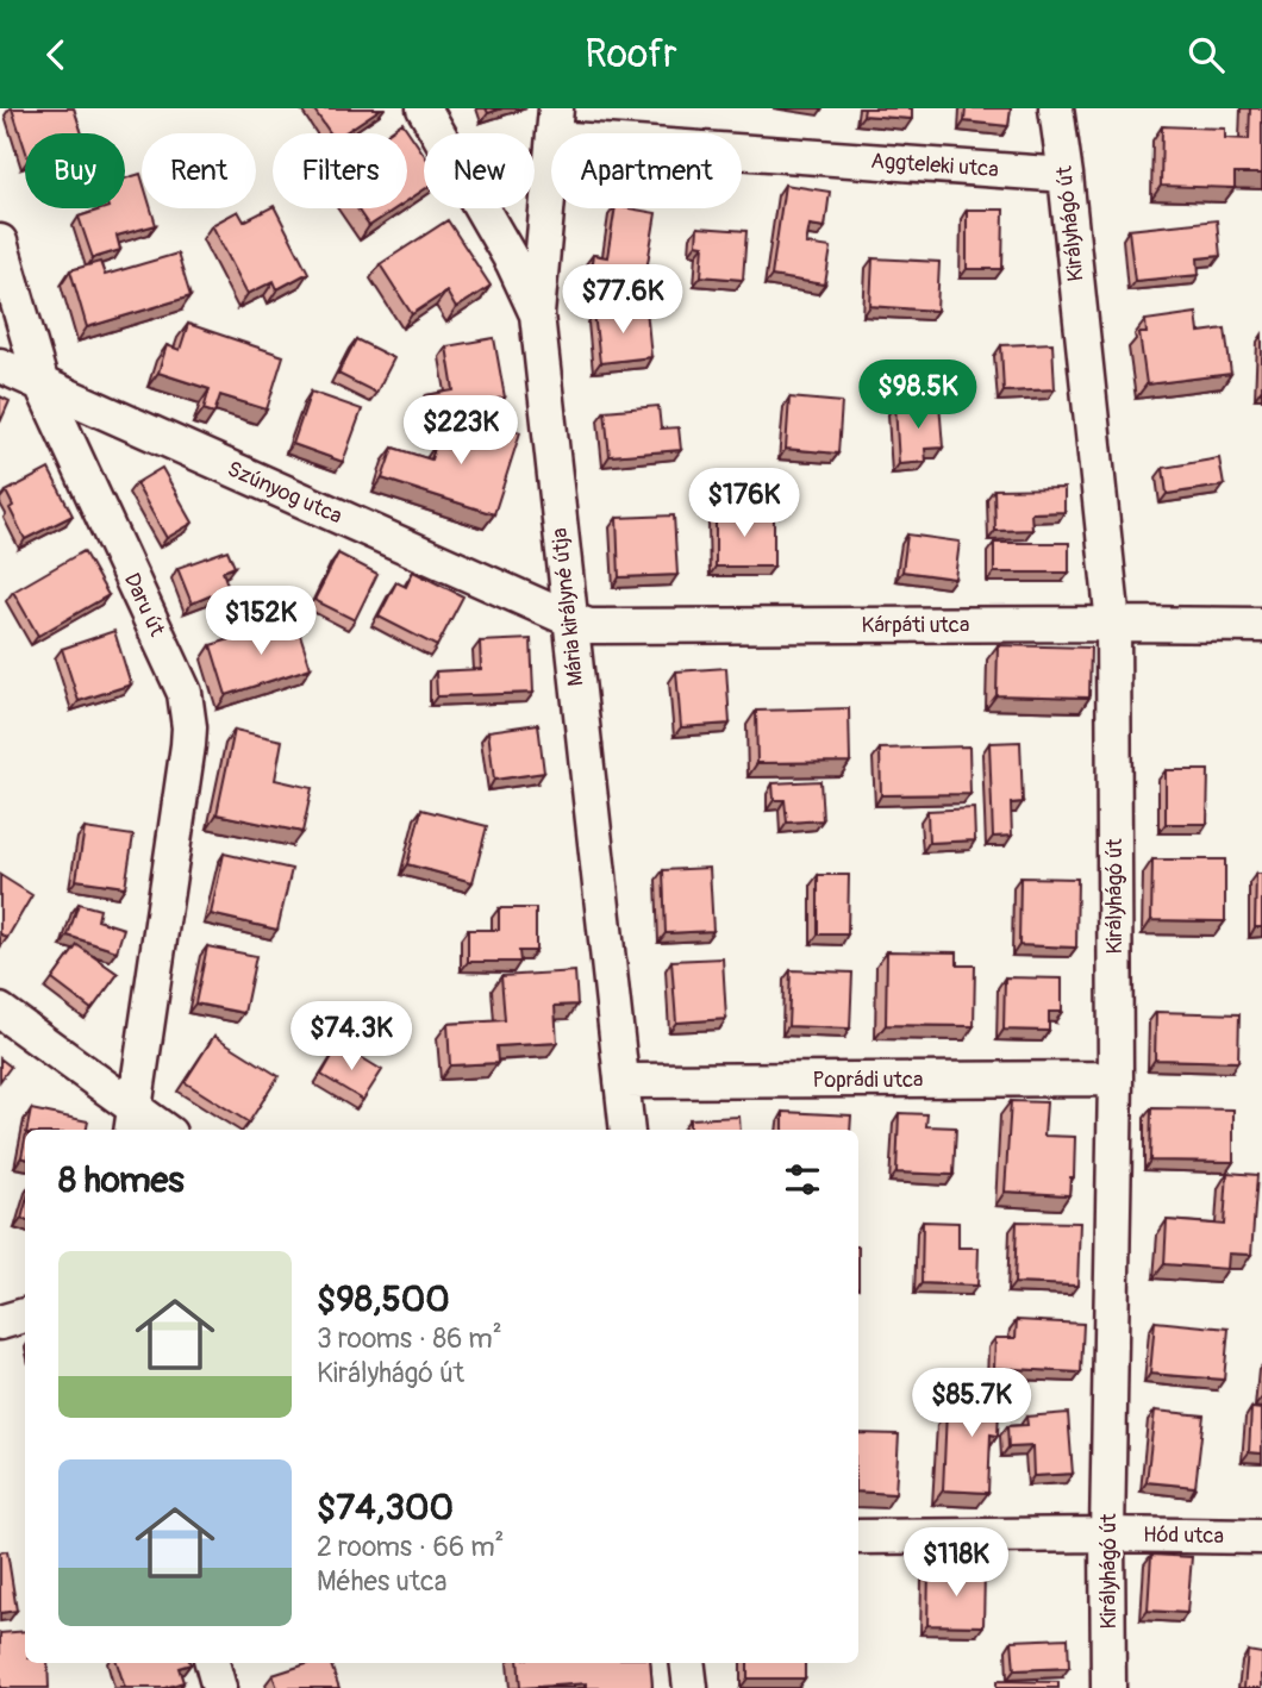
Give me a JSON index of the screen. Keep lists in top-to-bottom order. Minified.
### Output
{"streets":{"street":["Aggteleki utca","Királyhágó út","Szúnyog utca","Daru út","Mária királyné útja","Kárpáti utca","Poprádi utca","Hód utca"]},"crossings":[["Aggteleki utca","Királyhágó út"],["Királyhágó út","Kárpáti utca"],["Királyhágó út","Poprádi utca"],["Királyhágó út","Hód utca"],["Szúnyog utca","Daru út"],["Szúnyog utca","Mária királyné útja"],["Szúnyog utca","Kárpáti utca"],["Mária királyné útja","Kárpáti utca"],["Mária királyné útja","Poprádi utca"]],"page":{"header":"Roofr","chip":["Buy","Rent","Filters","New","Apartment"],"price":["$77.6K","$98.5K","$223K","$176K","$152K","$74.3K","$85.7K","$118K"],"heading":"8 homes","list":[{"name":"$98,500","note":"3 rooms · 86 m² · Királyhágó út"},{"name":"$74,300","note":"2 rooms · 66 m² · Méhes utca"}]}}
